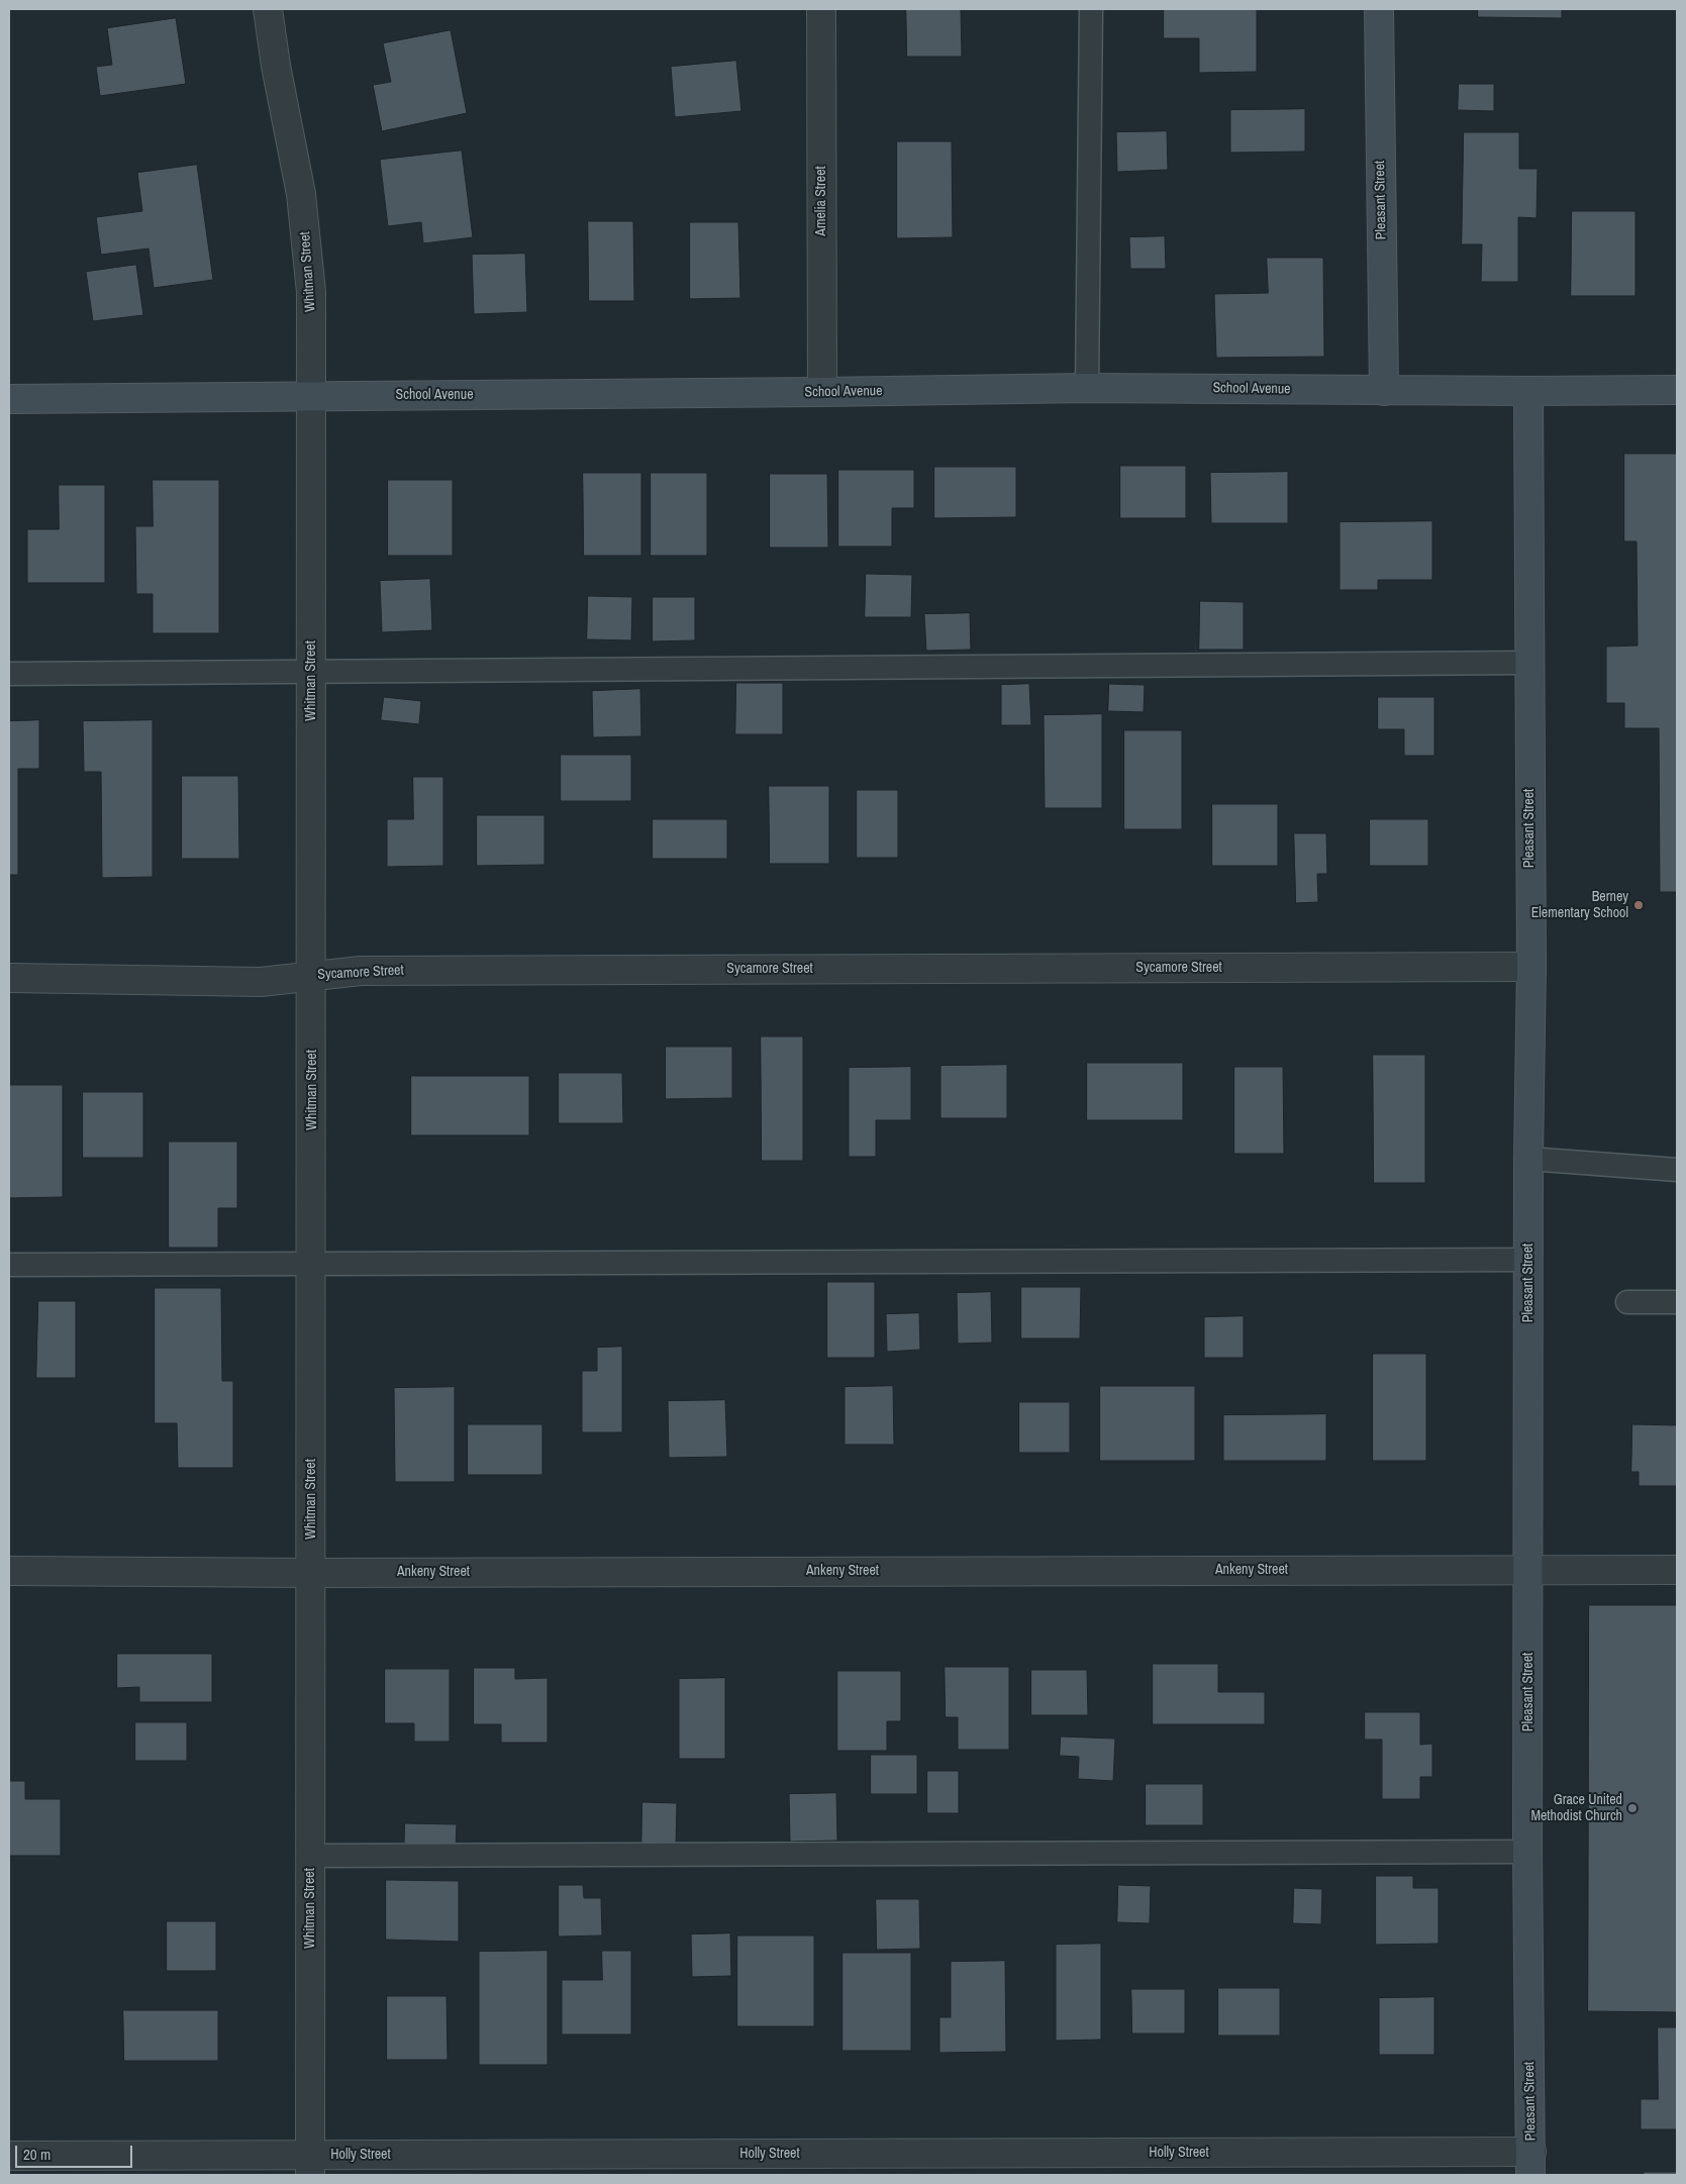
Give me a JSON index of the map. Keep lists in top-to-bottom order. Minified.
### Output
{"streets":{"main road":["Pleasant Street","School Avenue"],"street":["Amelia Street","Whitman Street","Sycamore Street","Ankeny Street","Holly Street"]},"crossings":[["Pleasant Street","School Avenue"],["Pleasant Street","Sycamore Street"],["Pleasant Street","Ankeny Street"],["Pleasant Street","Holly Street"],["Amelia Street","School Avenue"],["Whitman Street","School Avenue"],["Whitman Street","Sycamore Street"],["Whitman Street","Ankeny Street"],["Whitman Street","Holly Street"]],"places":["Berney Elementary School","Grace United Methodist Church"],"scale_bar":"20 m"}
